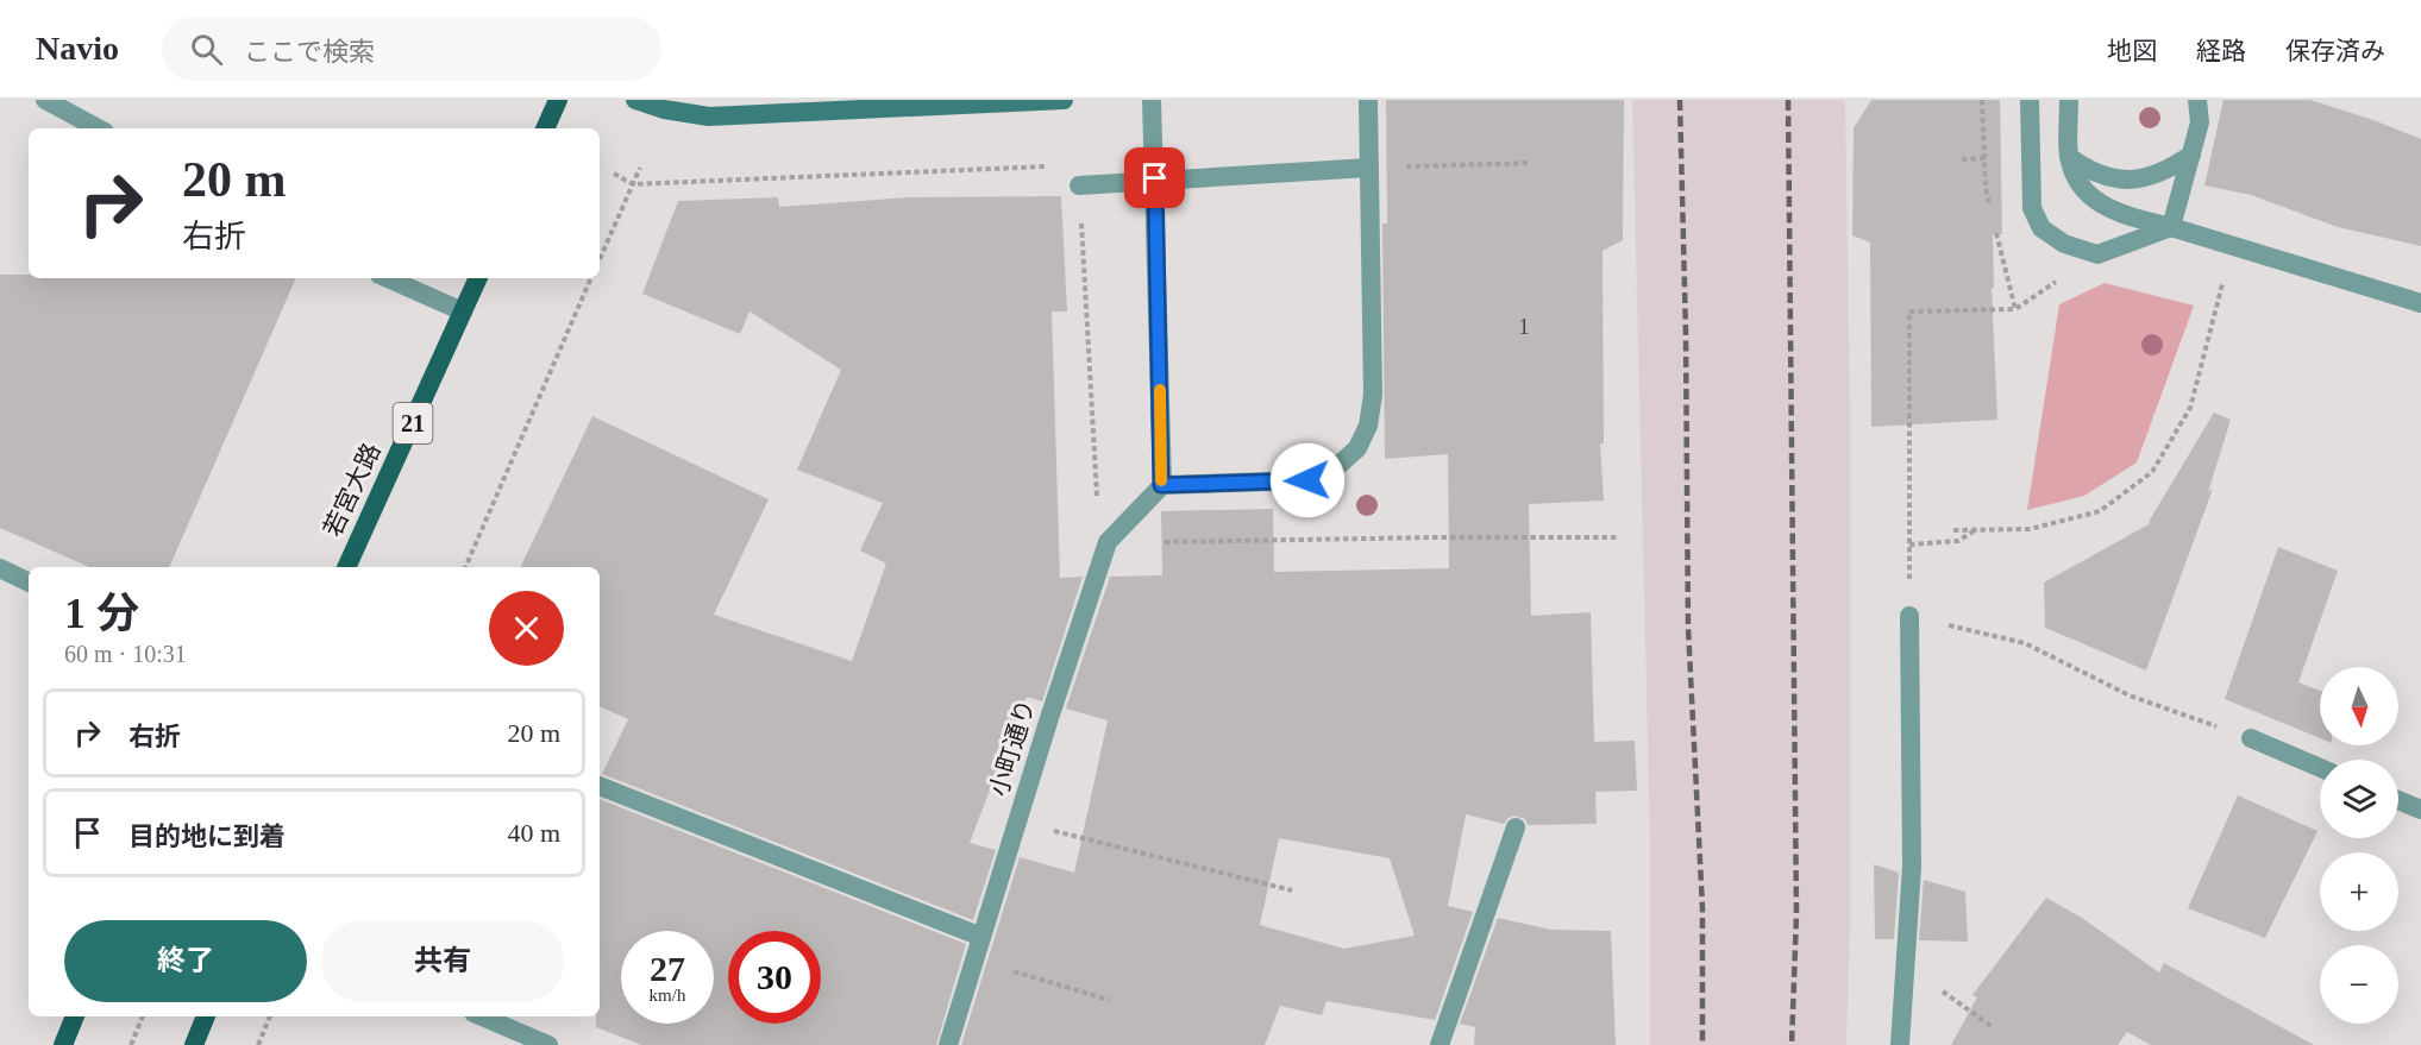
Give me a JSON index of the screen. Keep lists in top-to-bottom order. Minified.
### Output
{"streets":{"main road":["21","若宮大路"],"street":["小町通り"]},"house_numbers":["1"],"north":"bottom","page":{"header":"Navio","search":"ここで検索","nav":["地図","経路","保存済み"],"turn":["20 m","右折"],"heading":["1 分","60 m · 10:31"],"map_buttons":["+","−"],"list":[{"name":"右折","value":"20 m"},{"name":"目的地に到着","value":"40 m"}],"buttons":["終了","共有"],"speed":"27 km/h","limit":"30"}}
